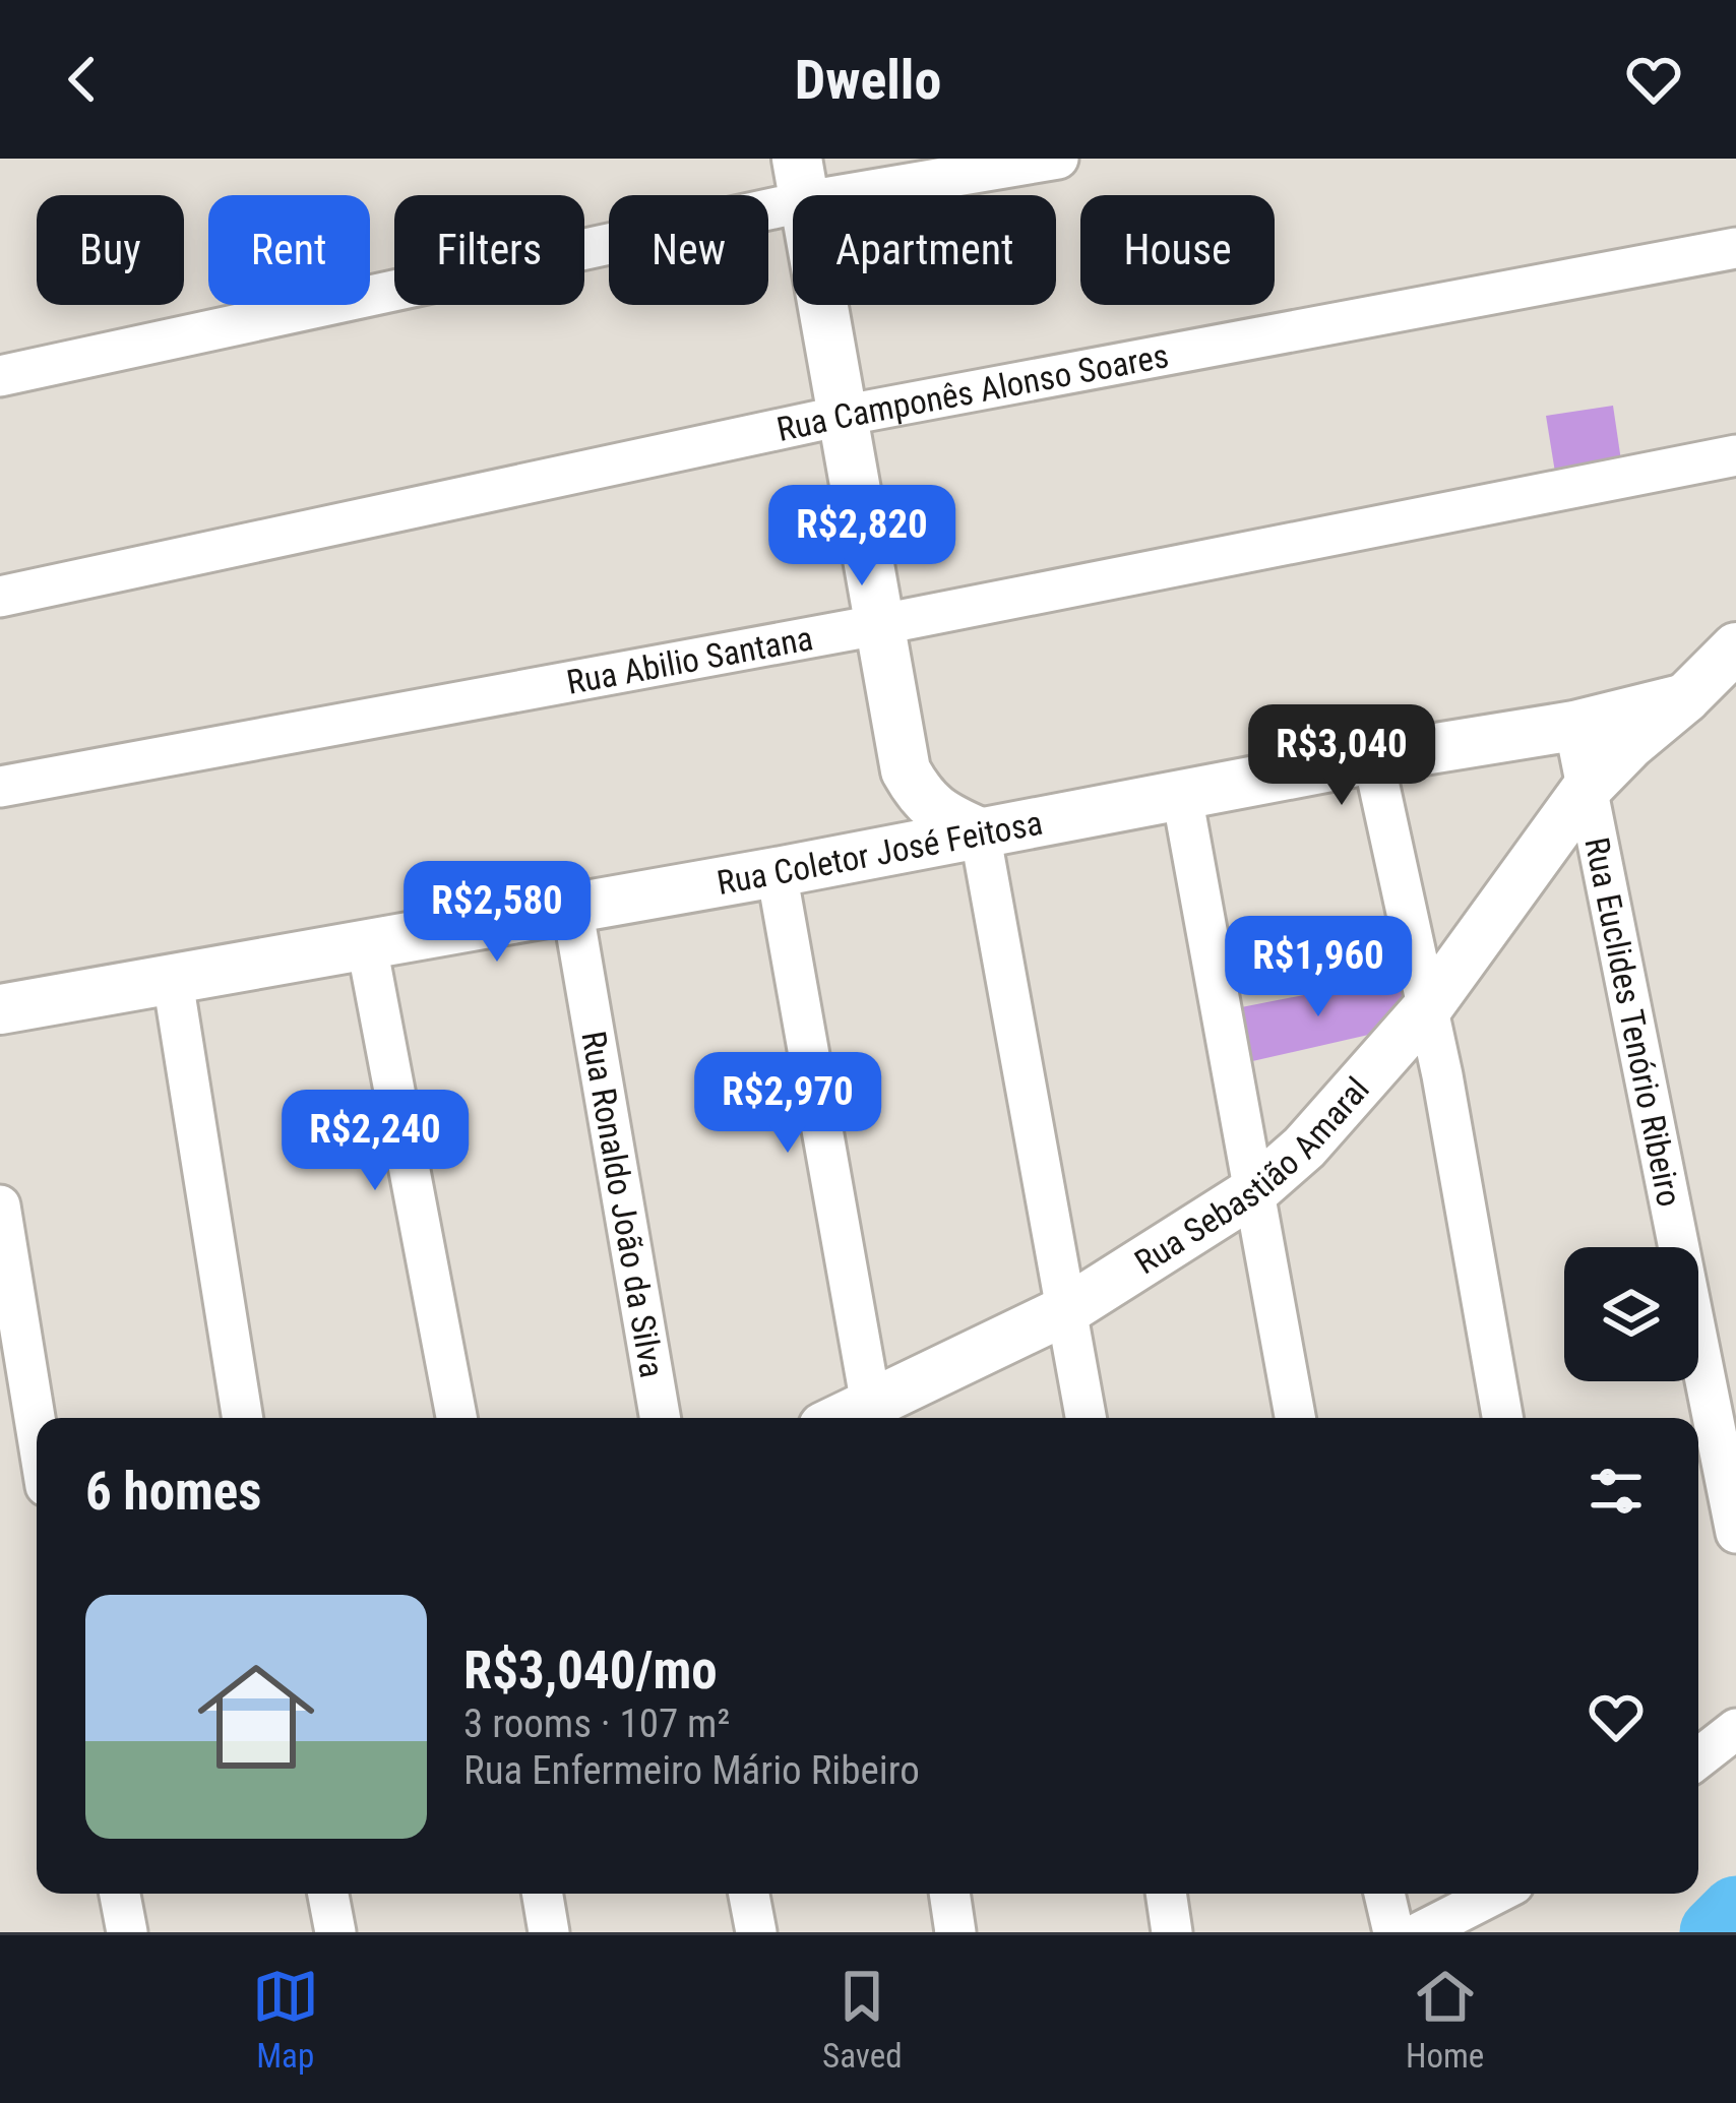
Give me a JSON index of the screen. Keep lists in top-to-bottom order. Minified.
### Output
{"streets":{"street":["Rua Camponês Alonso Soares","Rua Abilio Santana","Rua Coletor José Feitosa","Rua Euclides Tenório Ribeiro","Rua Sebastião Amaral","Rua Ronaldo João da Silva"]},"crossings":[["Rua Coletor José Feitosa","Rua Euclides Tenório Ribeiro"],["Rua Coletor José Feitosa","Rua Sebastião Amaral"],["Rua Coletor José Feitosa","Rua Ronaldo João da Silva"],["Rua Euclides Tenório Ribeiro","Rua Sebastião Amaral"]],"page":{"header":"Dwello","chip":["Buy","Rent","Filters","New","Apartment","House"],"price":["R$2,820","R$3,040","R$2,580","R$1,960","R$2,970","R$2,240"],"heading":"6 homes","list":[{"name":"R$3,040/mo","note":"3 rooms · 107 m² · Rua Enfermeiro Mário Ribeiro"}],"tabs":["Map","Saved","Home"]}}
